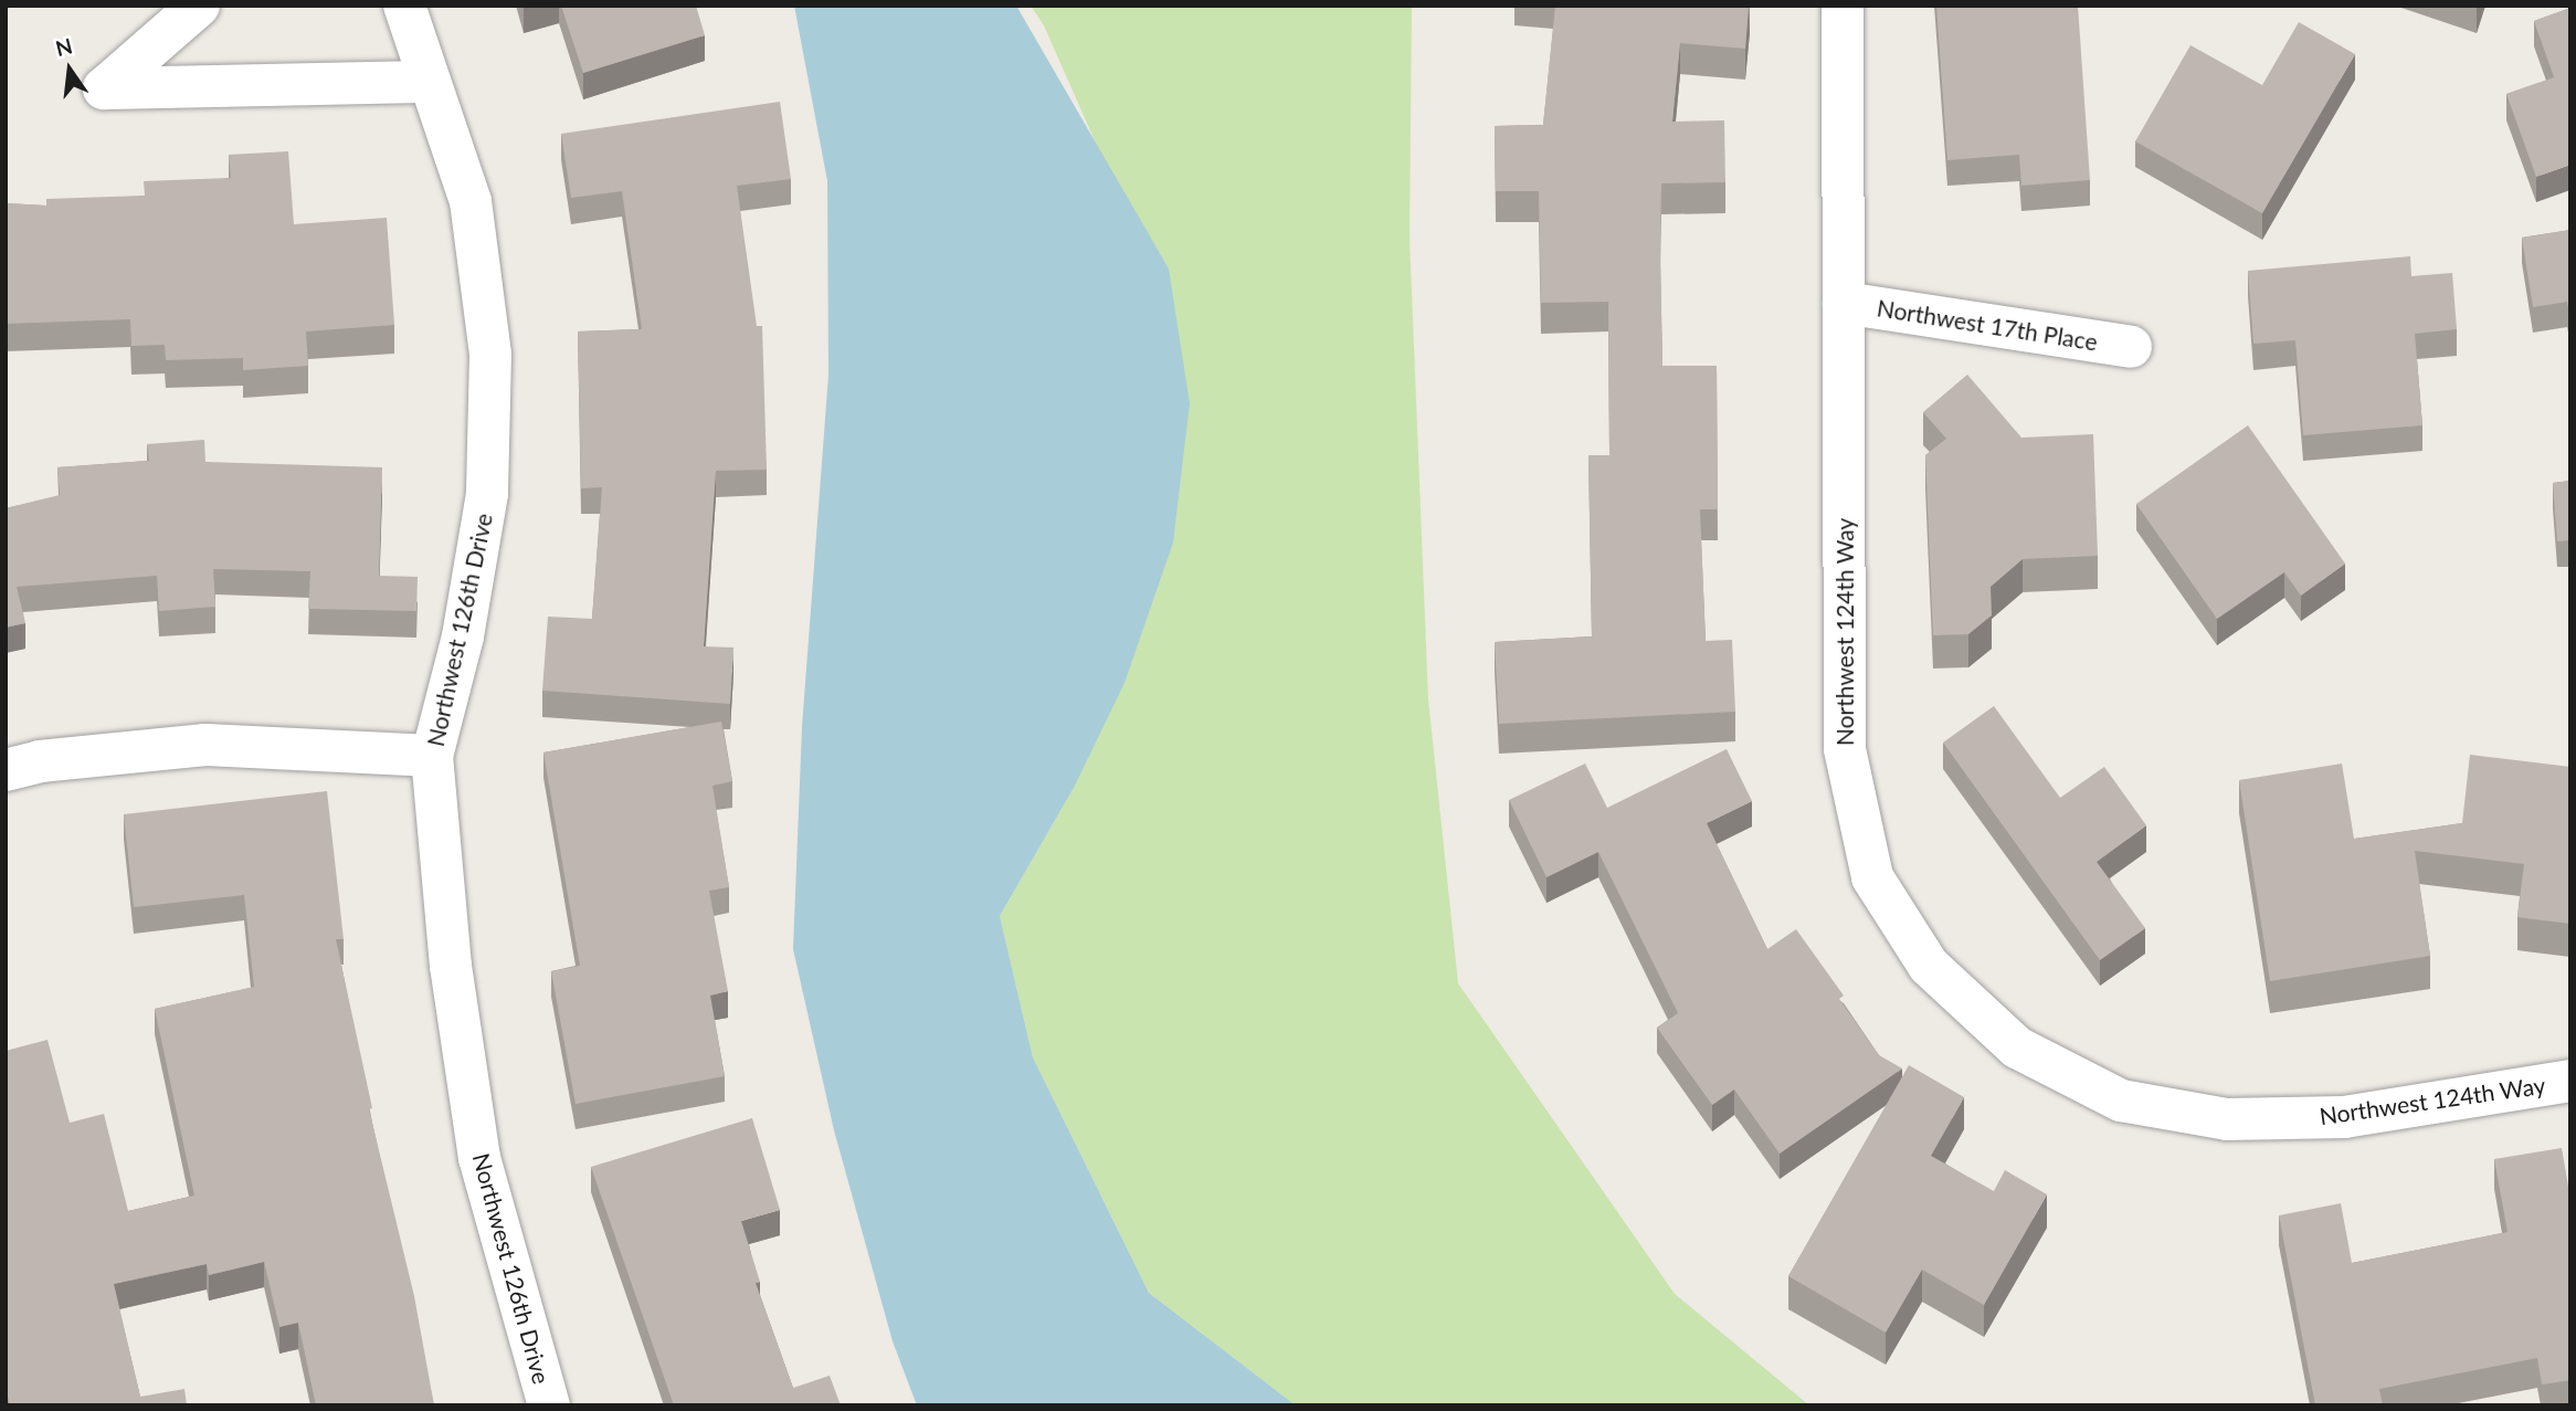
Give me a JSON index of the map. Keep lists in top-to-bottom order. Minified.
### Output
{"streets":{"street":["Northwest 17th Place","Northwest 126th Drive","Northwest 124th Way"]},"crossings":[["Northwest 17th Place","Northwest 124th Way"]],"north":"top"}
